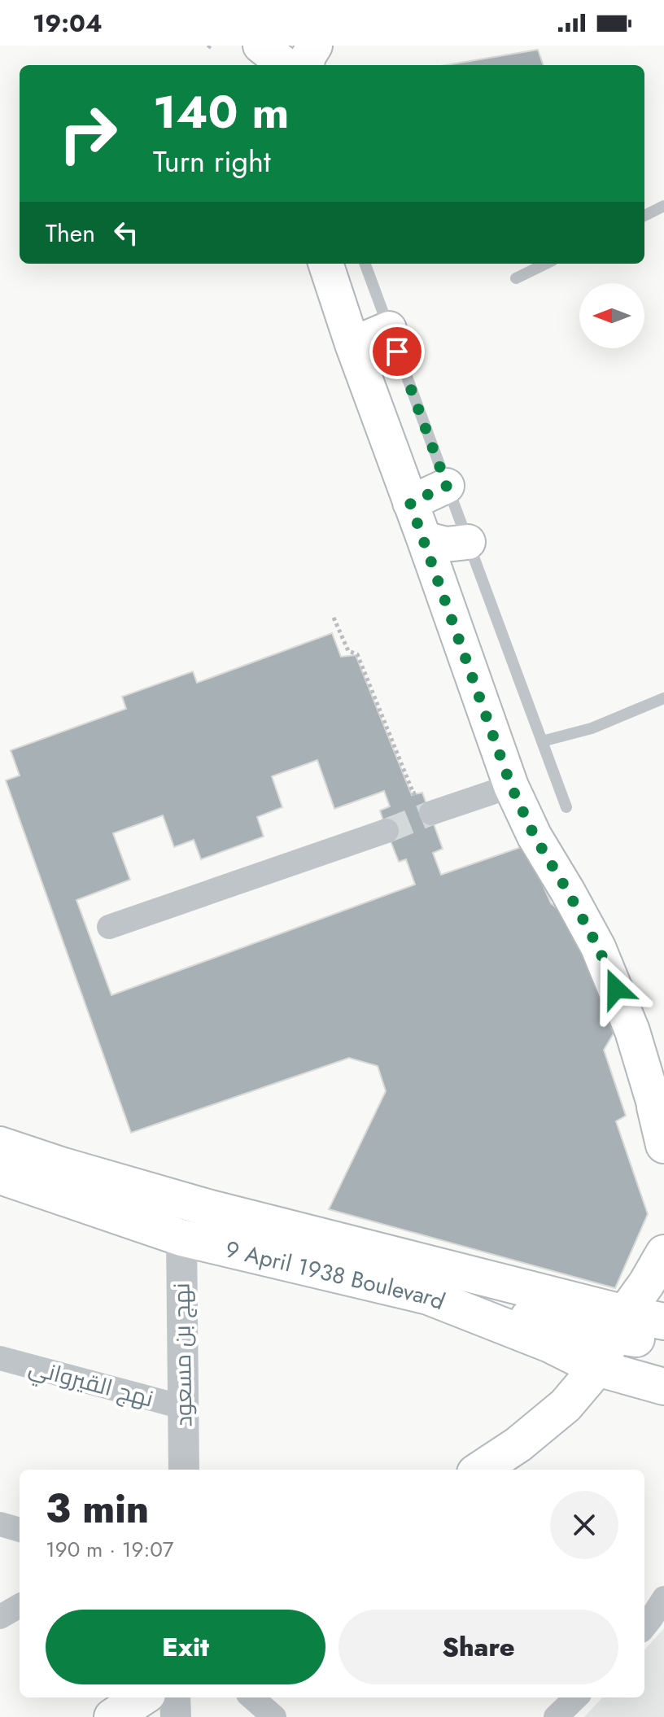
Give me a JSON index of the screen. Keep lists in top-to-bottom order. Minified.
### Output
{"streets":{"main road":["9 April 1938 Boulevard"],"street":["نهج بن مسعود","نهج القيرواني"]},"crossings":[["9 April 1938 Boulevard","نهج بن مسعود"],["نهج بن مسعود","نهج القيرواني"]],"north":"left","page":{"status":"19:04","turn":["140 m","Turn right"],"then":"Then","heading":["3 min","190 m · 19:07"],"buttons":["Exit","Share"]}}
